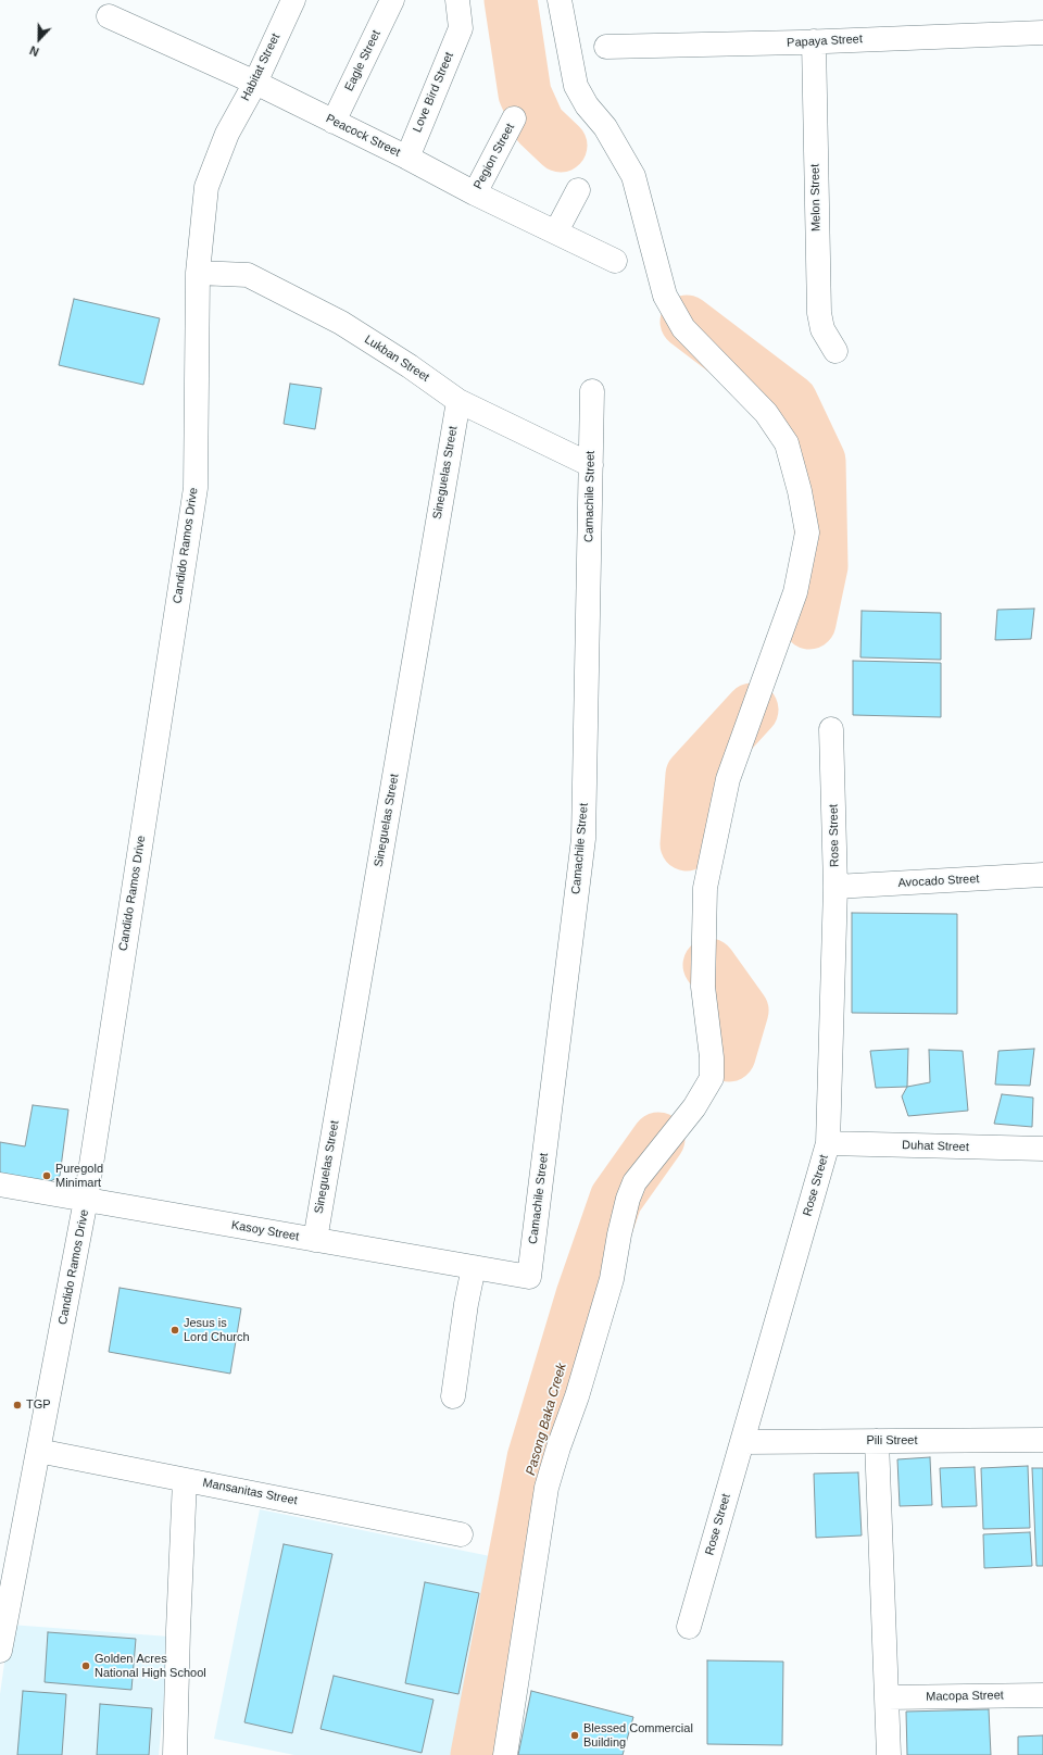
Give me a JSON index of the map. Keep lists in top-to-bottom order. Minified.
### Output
{"streets":{"street":["Papaya Street","Eagle Street","Habitat Street","Love Bird Street","Peacock Street","Pegion Street","Melon Street","Lukban Street","Sineguelas Street","Camachile Street","Candido Ramos Drive","Rose Street","Avocado Street","Duhat Street","Kasoy Street","Pili Street","Mansanitas Street","Macopa Street"]},"crossings":[["Papaya Street","Melon Street"],["Eagle Street","Peacock Street"],["Habitat Street","Peacock Street"],["Habitat Street","Candido Ramos Drive"],["Love Bird Street","Peacock Street"],["Peacock Street","Pegion Street"],["Lukban Street","Sineguelas Street"],["Lukban Street","Camachile Street"],["Lukban Street","Candido Ramos Drive"],["Sineguelas Street","Kasoy Street"],["Camachile Street","Kasoy Street"],["Candido Ramos Drive","Kasoy Street"],["Candido Ramos Drive","Mansanitas Street"],["Rose Street","Avocado Street"],["Rose Street","Duhat Street"],["Rose Street","Pili Street"]],"water":["Pasong Baka Creek"],"places":["Puregold Minimart","Jesus is Lord Church","TGP","Golden Acres National High School","Blessed Commercial Building"],"north":"bottom"}
